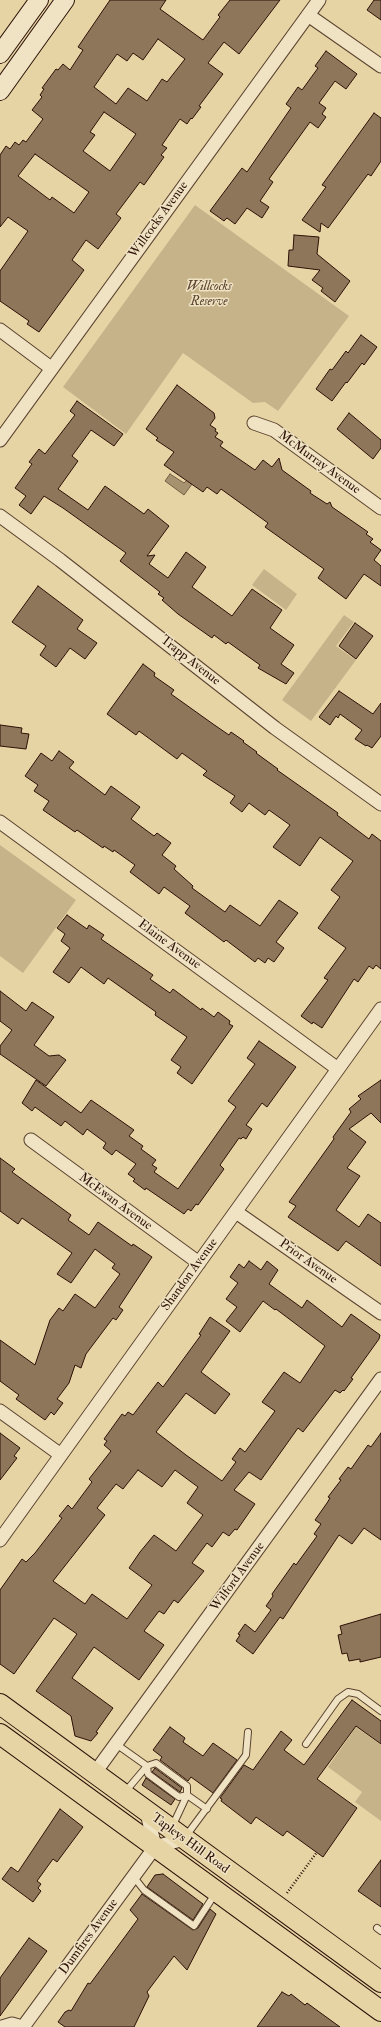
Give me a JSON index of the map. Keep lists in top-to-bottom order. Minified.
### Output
{"streets":{"main road":["Tapleys Hill Road"],"street":["Willcocks Avenue","McMurray Avenue","Trapp Avenue","Elaine Avenue","McEwan Avenue","Prior Avenue","Shandon Avenue","Wilford Avenue","Dumfires Avenue"]},"crossings":[["Elaine Avenue","Shandon Avenue"],["McEwan Avenue","Shandon Avenue"],["Prior Avenue","Shandon Avenue"],["Wilford Avenue","Tapleys Hill Road"],["Tapleys Hill Road","Dumfires Avenue"]],"parks":["Willcocks Reserve"]}
